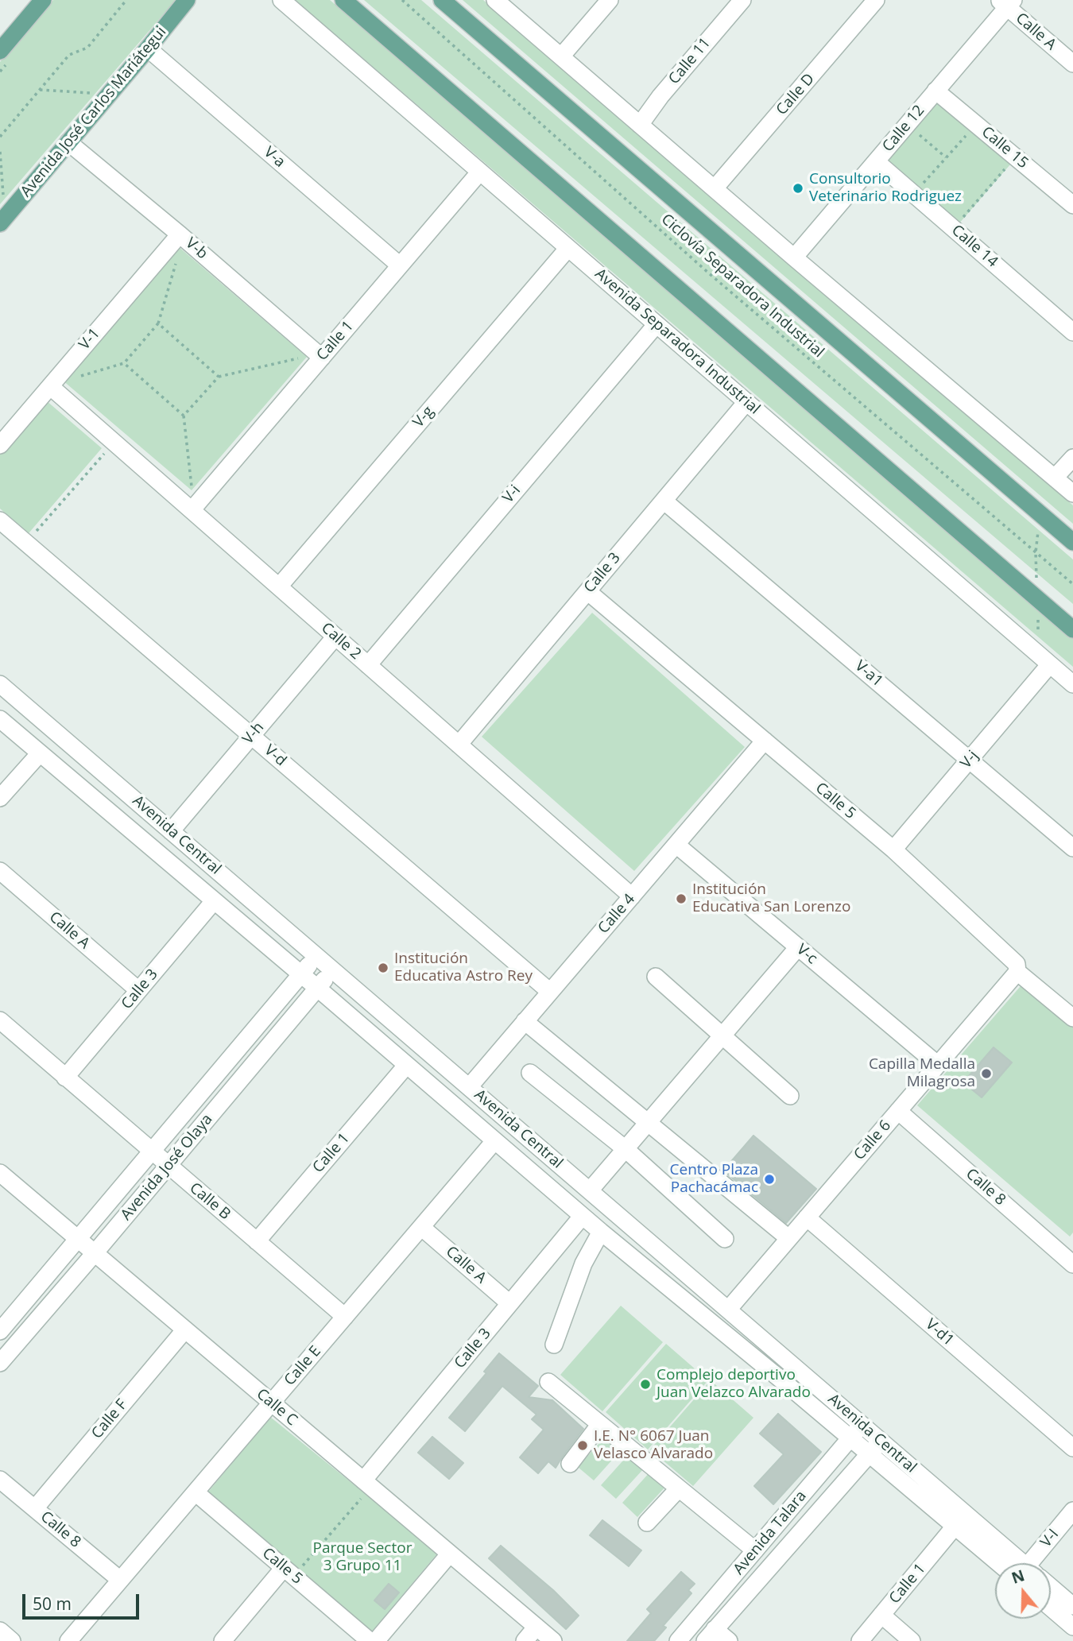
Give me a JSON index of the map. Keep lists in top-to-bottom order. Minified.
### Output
{"streets":{"main road":["Avenida José Carlos Mariátegui"],"street":["Calle A","Calle 11","Calle D","Calle 12","Calle 15","V-a","Calle 14","V-b","V-1","Calle 1","Avenida Separadora Industrial","V-g","V-i","Calle 3","Calle 2","V-a1","V-h","V-d","V-j","Calle 5","Avenida Central","Calle 4","V-c","Calle 6","Avenida José Olaya","Calle 8","Calle B","V-d1","Calle E","Calle C","Calle F","Avenida Talara","V-I"],"path":["Ciclovía Separadora Industrial"]},"crossings":[["Calle A","Calle 12"],["Calle A","Calle 3"],["Calle A","Calle E"],["Avenida José Carlos Mariátegui","V-a"],["Avenida José Carlos Mariátegui","V-b"],["Calle 12","Calle 15"],["Calle 12","Calle 14"],["V-a","Calle 1"],["V-b","V-1"],["V-b","Calle 1"],["V-1","Calle 2"],["Calle 1","Avenida Separadora Industrial"],["Calle 1","Calle 2"],["Calle 1","Avenida Central"],["Calle 1","Calle B"],["Avenida Separadora Industrial","V-g"],["Avenida Separadora Industrial","V-i"],["Avenida Separadora Industrial","Calle 3"],["Avenida Separadora Industrial","V-j"],["V-g","Calle 2"],["V-i","Calle 2"],["Calle 3","Calle 2"],["Calle 3","V-a1"],["Calle 3","Calle 5"],["Calle 3","Avenida Central"],["Calle 3","Calle B"],["Calle 3","Calle C"],["Calle 2","V-h"],["Calle 2","Calle 4"],["V-a1","V-j"],["V-h","V-d"],["V-h","Avenida Central"],["V-d","Calle 4"],["V-j","Calle 5"],["Calle 5","Calle 4"],["Calle 5","Calle 6"],["Calle 5","Calle E"],["Avenida Central","Calle 4"],["Avenida Central","Calle 6"],["Avenida Central","Avenida José Olaya"],["Avenida Central","Calle E"],["Avenida Central","Avenida Talara"],["Calle 4","V-c"],["V-c","Calle 6"],["Calle 6","Calle 8"],["Calle 6","V-d1"],["Avenida José Olaya","Calle B"],["Avenida José Olaya","Calle C"],["Calle 8","Calle E"],["Calle 8","Calle F"],["Calle B","Calle E"],["Calle E","Calle C"],["Calle C","Calle F"]],"parks":["Parque Sector 3 Grupo 11"],"places":["Consultorio Veterinario Rodriguez","Institución Educativa San Lorenzo","Institución Educativa Astro Rey","Capilla Medalla Milagrosa","Centro Plaza Pachacámac","Complejo deportivo Juan Velazco Alvarado","I.E. N° 6067 Juan Velasco Alvarado"],"scale_bar":"50 m","north":"top"}
